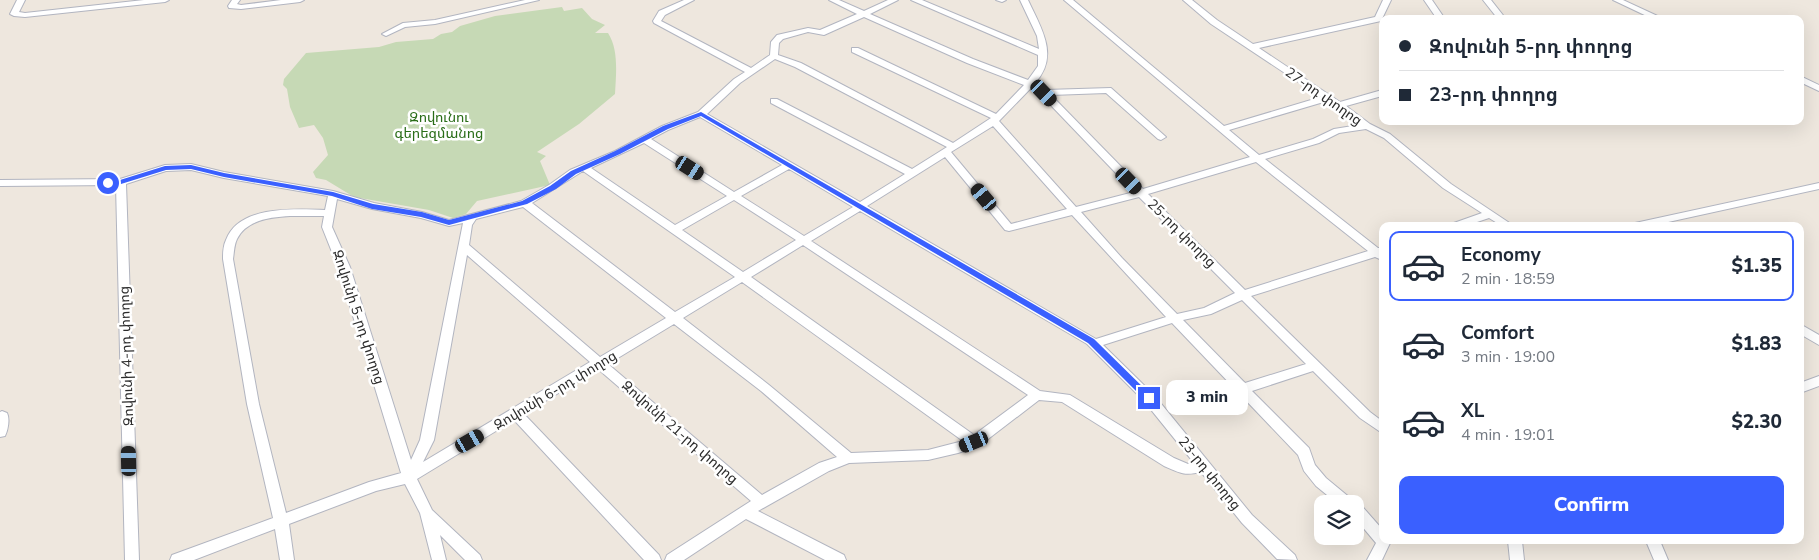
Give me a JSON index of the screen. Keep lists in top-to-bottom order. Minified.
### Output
{"streets":{"street":["27-րդ փողոց","25-րդ փողոց","Զովունի 5-րդ փողոց","Զովունի 4-րդ փողոց","Զովունի 6-րդ փողոց","Զովունի 21-րդ փողոց","23-րդ փողոց"]},"crossings":[["25-րդ փողոց","Զովունի 6-րդ փողոց"],["Զովունի 5-րդ փողոց","Զովունի 6-րդ փողոց"],["Զովունի 6-րդ փողոց","Զովունի 21-րդ փողոց"],["Զովունի 6-րդ փողոց","23-րդ փողոց"]],"parks":["Զովունու գերեզմանոց"],"page":{"banner":["Զովունի 5-րդ փողոց","23-րդ փողոց"],"list":[{"name":"Economy","note":"2 min · 18:59","value":"$1.35"},{"name":"Comfort","note":"3 min · 19:00","value":"$1.83"},{"name":"XL","note":"4 min · 19:01","value":"$2.30"}],"bubble":"3 min","buttons":"Confirm"}}
